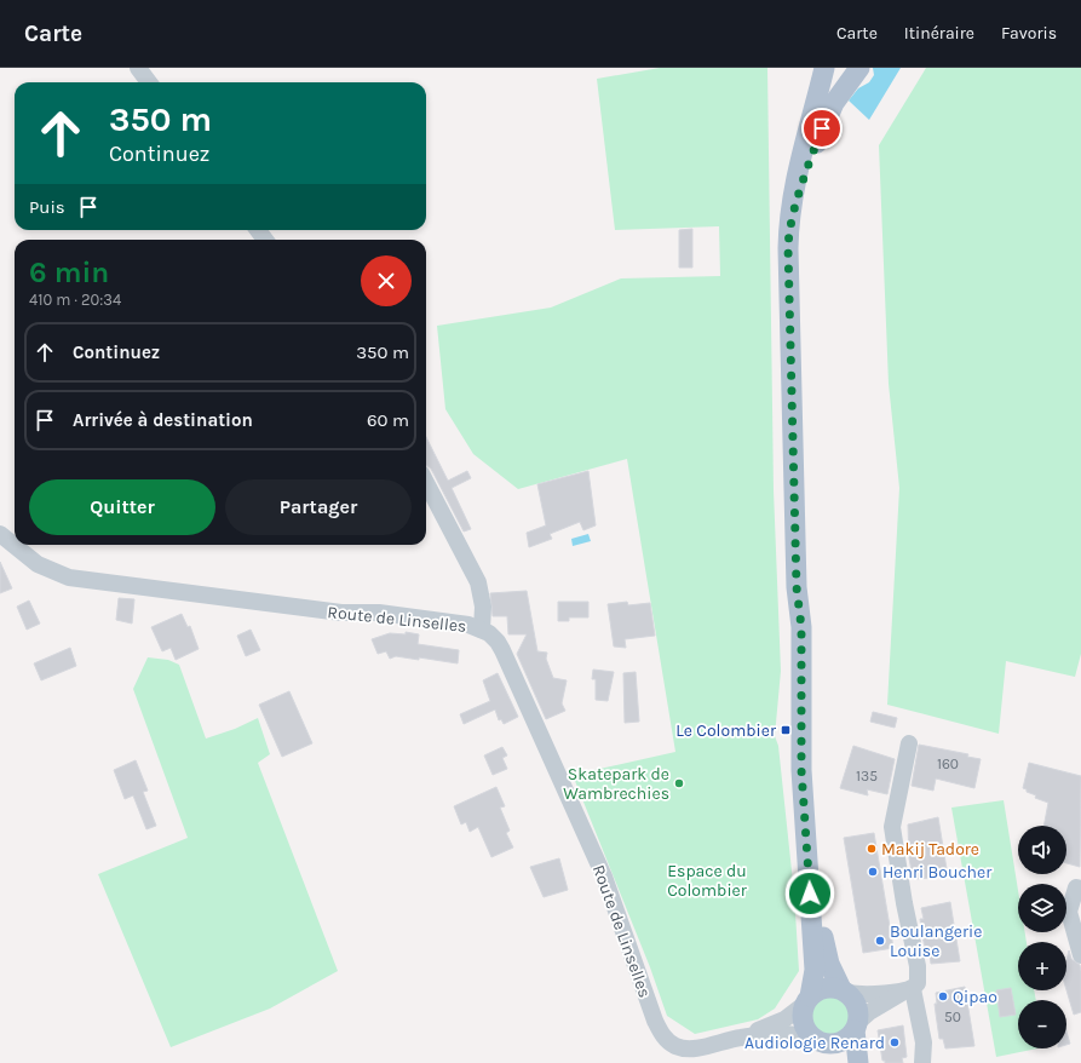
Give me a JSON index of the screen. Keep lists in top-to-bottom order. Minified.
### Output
{"streets":{"street":["Route de Linselles"]},"parks":["Espace du Colombier"],"places":{"transit":["Le Colombier"],"other":["Skatepark de Wambrechies","Makij Tadore","Henri Boucher","Boulangerie Louise","Qipao","Audiologie Renard"]},"house_numbers":["160","135","50"],"page":{"header":"Carte","nav":["Carte","Itinéraire","Favoris"],"turn":["350 m","Continuez"],"then":"Puis","heading":["6 min","410 m · 20:34"],"list":[{"name":"Continuez","value":"350 m"},{"name":"Arrivée à destination","value":"60 m"}],"buttons":["Quitter","Partager"],"map_buttons":["+","−"]}}
